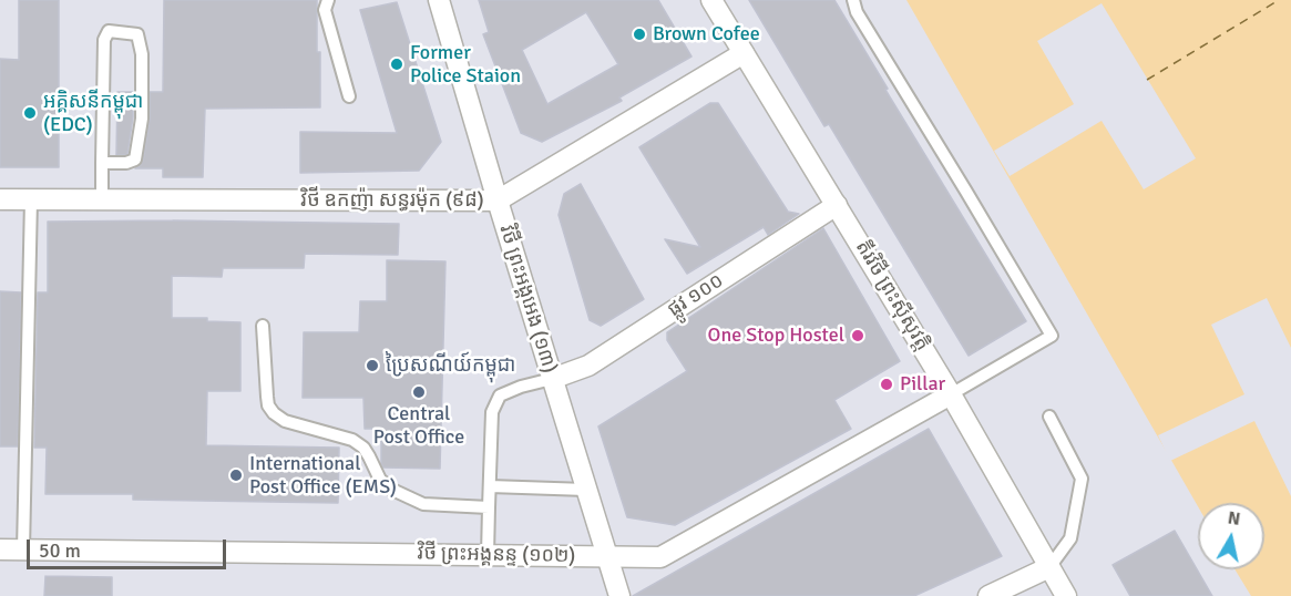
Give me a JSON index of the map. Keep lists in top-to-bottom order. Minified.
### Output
{"streets":{"street":["វិថី ឧកញ៉ា សន្ធរម៉ុក (៩៨)","ផ្លូវ ១០០","តីរវិថី ព្រះស៊ីសុវត្តិ","វិថី ព្រះអង្គអេង (១៣)","វិថី ព្រះអង្គនន្ទ (១០២)"]},"crossings":[["វិថី ឧកញ៉ា សន្ធរម៉ុក (៩៨)","តីរវិថី ព្រះស៊ីសុវត្តិ"],["វិថី ឧកញ៉ា សន្ធរម៉ុក (៩៨)","វិថី ព្រះអង្គអេង (១៣)"],["ផ្លូវ ១០០","តីរវិថី ព្រះស៊ីសុវត្តិ"],["ផ្លូវ ១០០","វិថី ព្រះអង្គអេង (១៣)"],["តីរវិថី ព្រះស៊ីសុវត្តិ","វិថី ព្រះអង្គនន្ទ (១០២)"],["វិថី ព្រះអង្គអេង (១៣)","វិថី ព្រះអង្គនន្ទ (១០២)"]],"places":["Brown Cofee","Former Police Staion","អគ្គិសនីកម្ពុជា (EDC)","One Stop Hostel","ប្រៃសណីយ៍កម្ពុជា","Pillar","Central Post Office","International Post Office (EMS)"],"scale_bar":"50 m","north":"top"}
